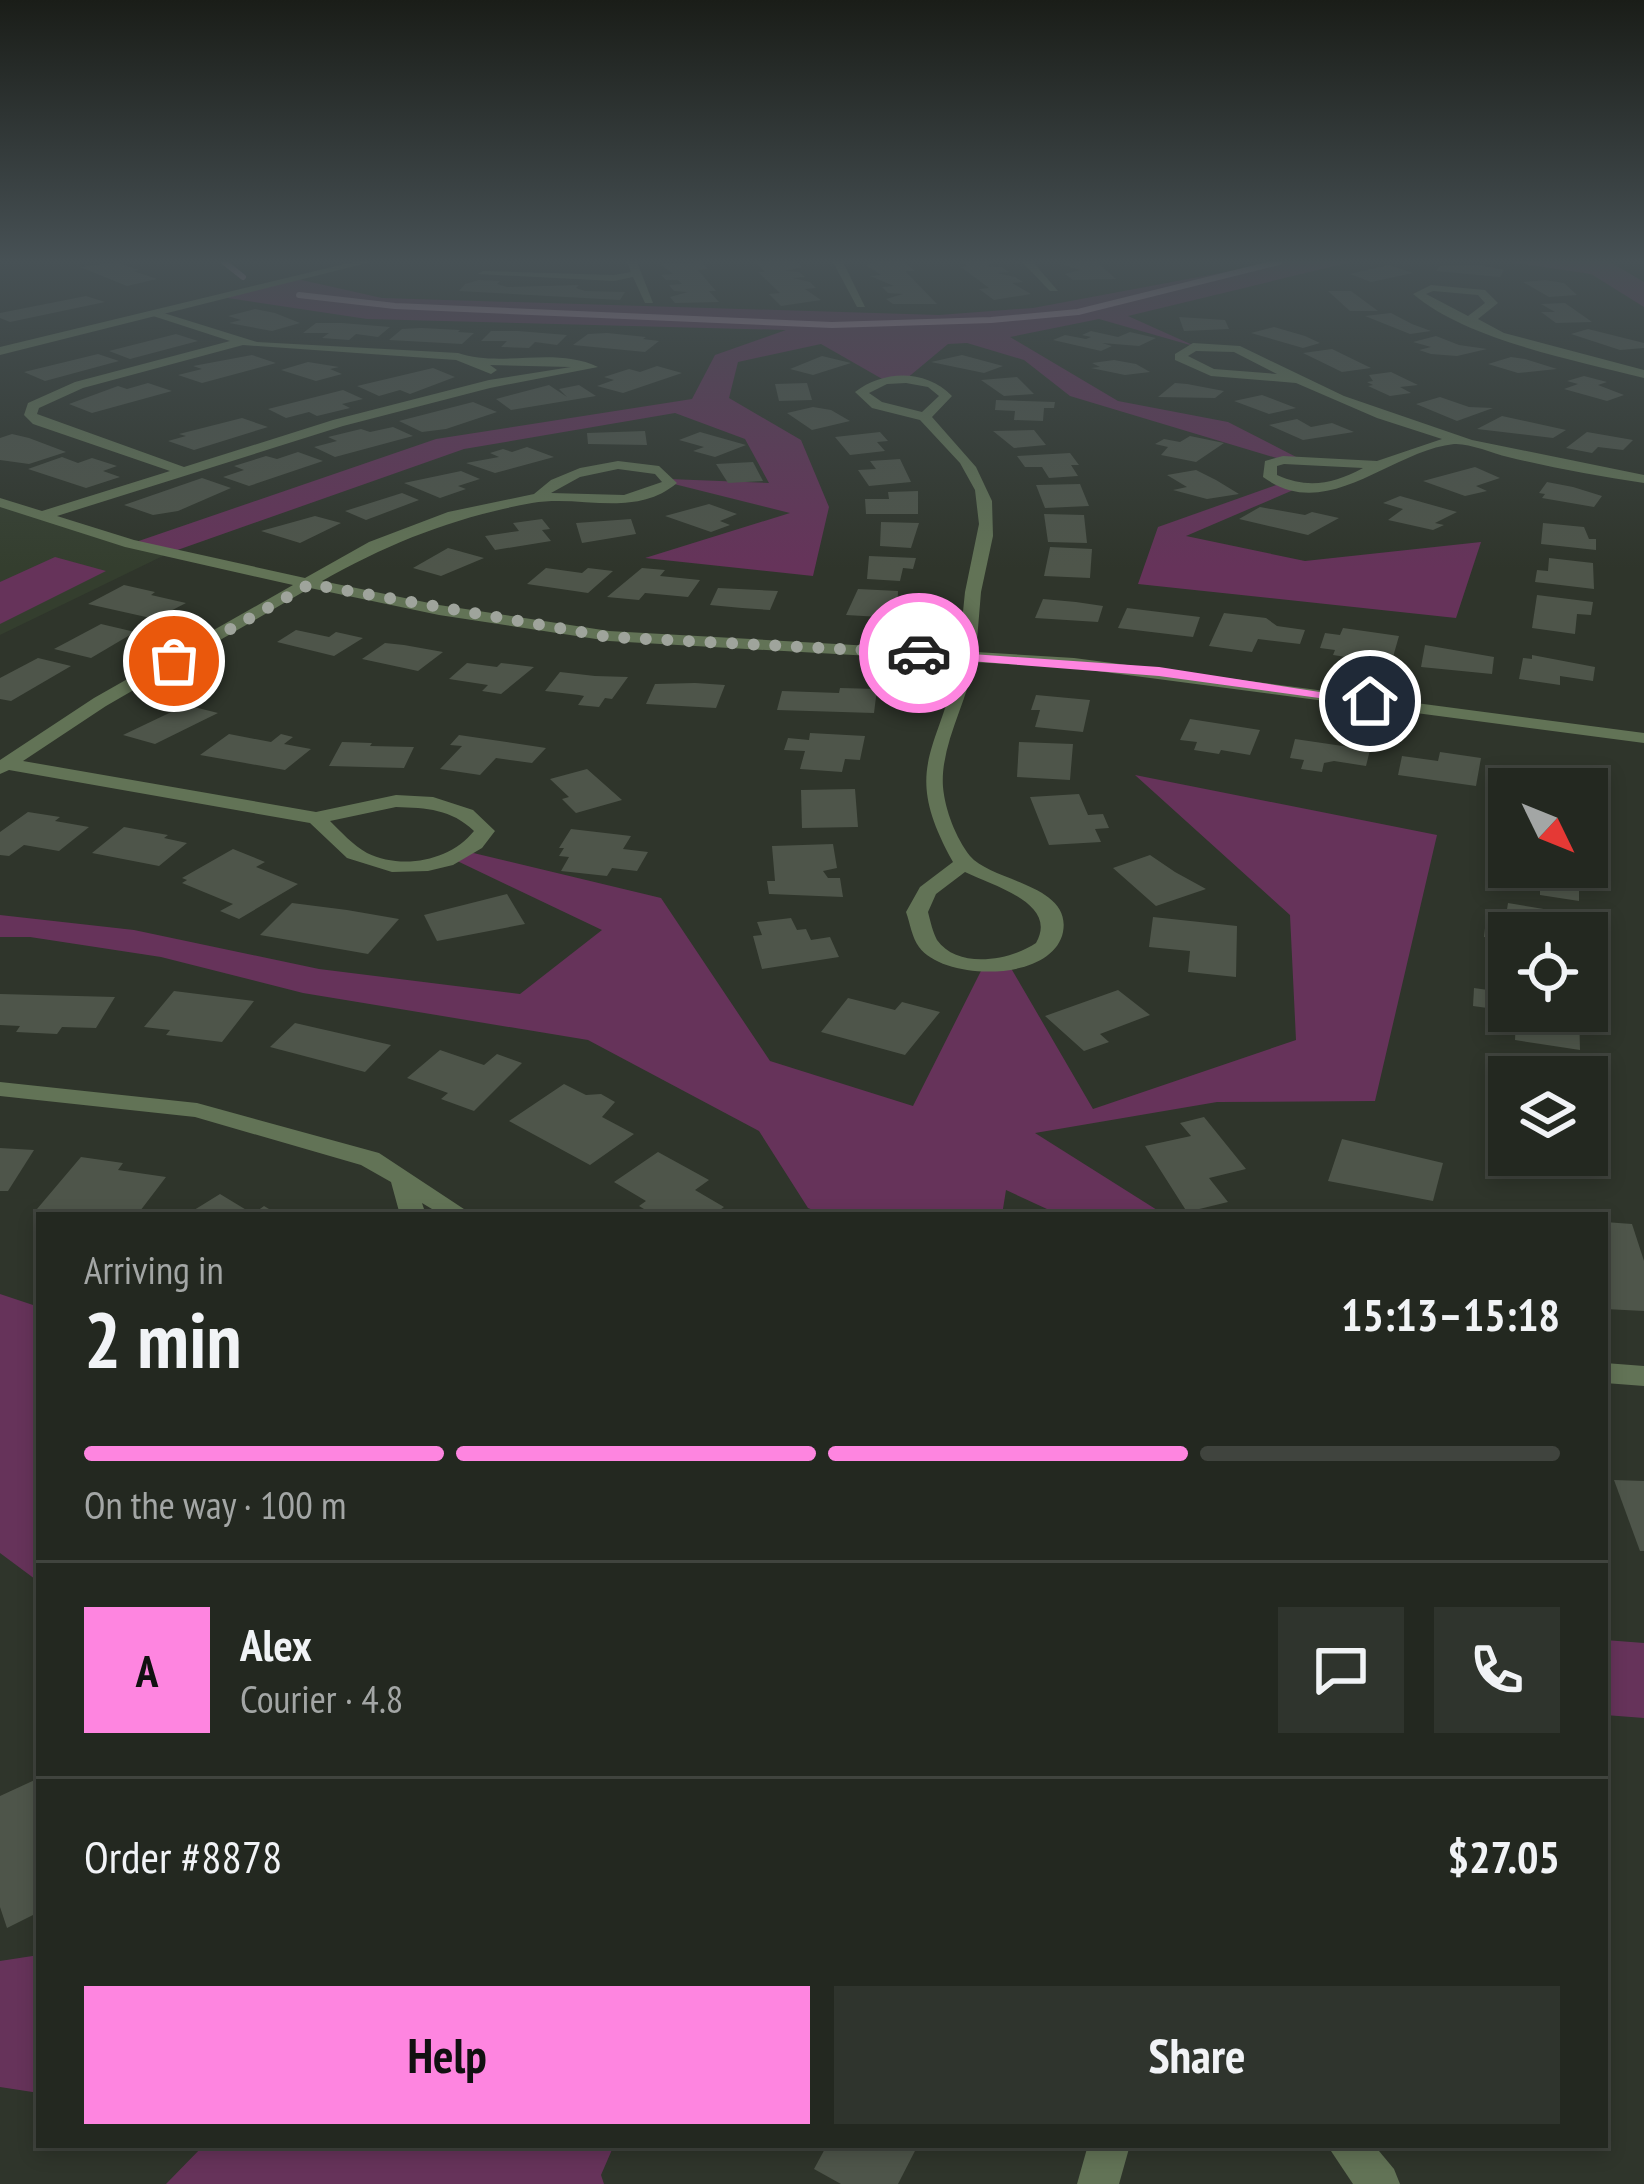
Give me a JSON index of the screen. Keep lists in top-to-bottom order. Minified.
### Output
{"north":"bottom right","page":{"heading":["2 min","Arriving in","15:13–15:18"],"panel":["Alex","Courier · 4.8","Order #8878","$27.05"],"bar":"On the way · 100 m","round":"A","buttons":["Help","Share"]}}
